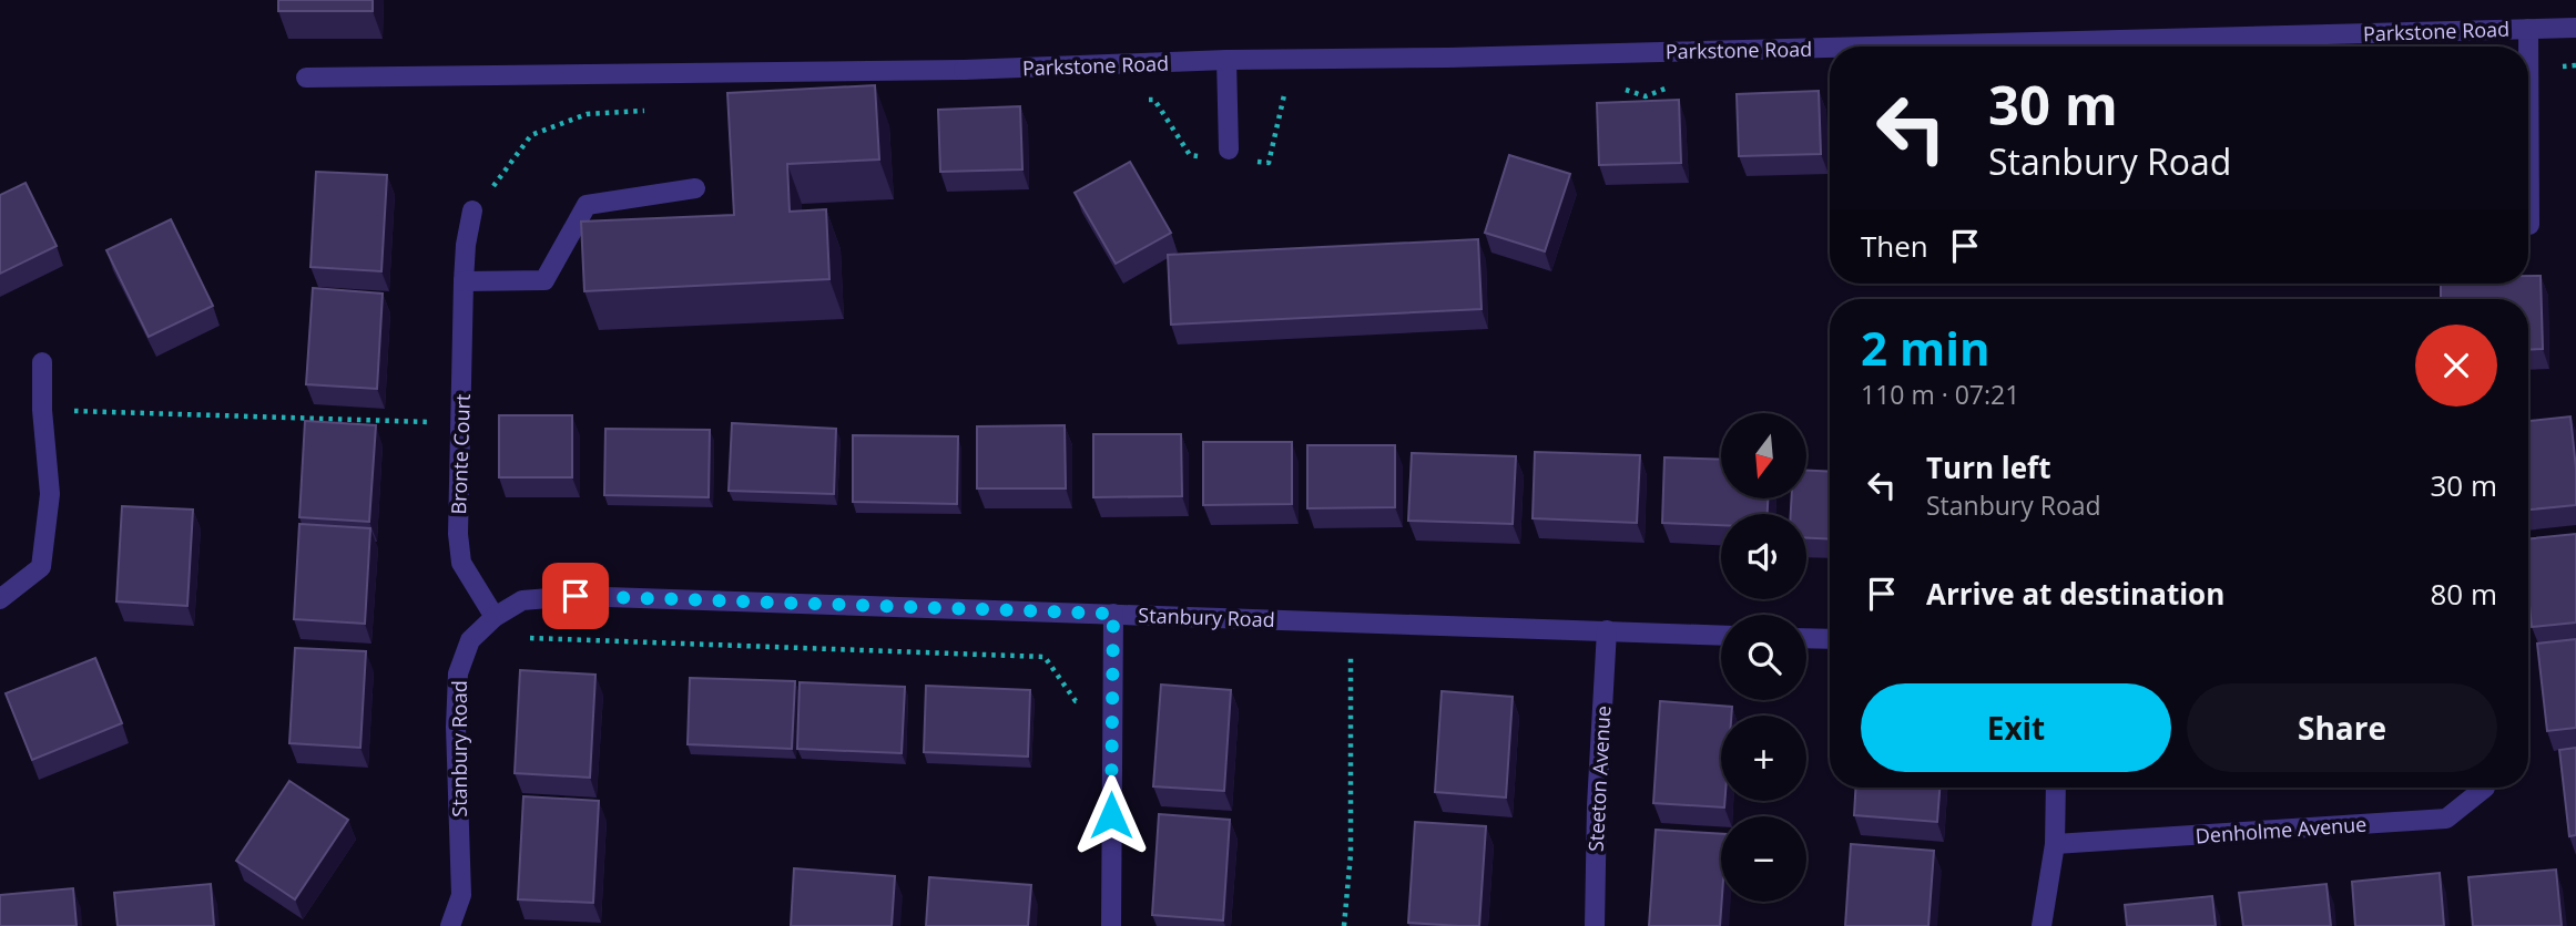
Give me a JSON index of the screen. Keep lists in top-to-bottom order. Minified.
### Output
{"streets":{"street":["Parkstone Road","Bronte Court","Stanbury Road","Steeton Avenue","Denholme Avenue"]},"crossings":[["Bronte Court","Stanbury Road"],["Stanbury Road","Steeton Avenue"]],"north":"bottom","page":{"turn":["30 m","Stanbury Road"],"then":"Then","heading":["2 min","110 m · 07:21"],"map_buttons":["+","−"],"list":[{"name":"Turn left","note":"Stanbury Road","value":"30 m"},{"name":"Arrive at destination","value":"80 m"}],"buttons":["Exit","Share"]}}
